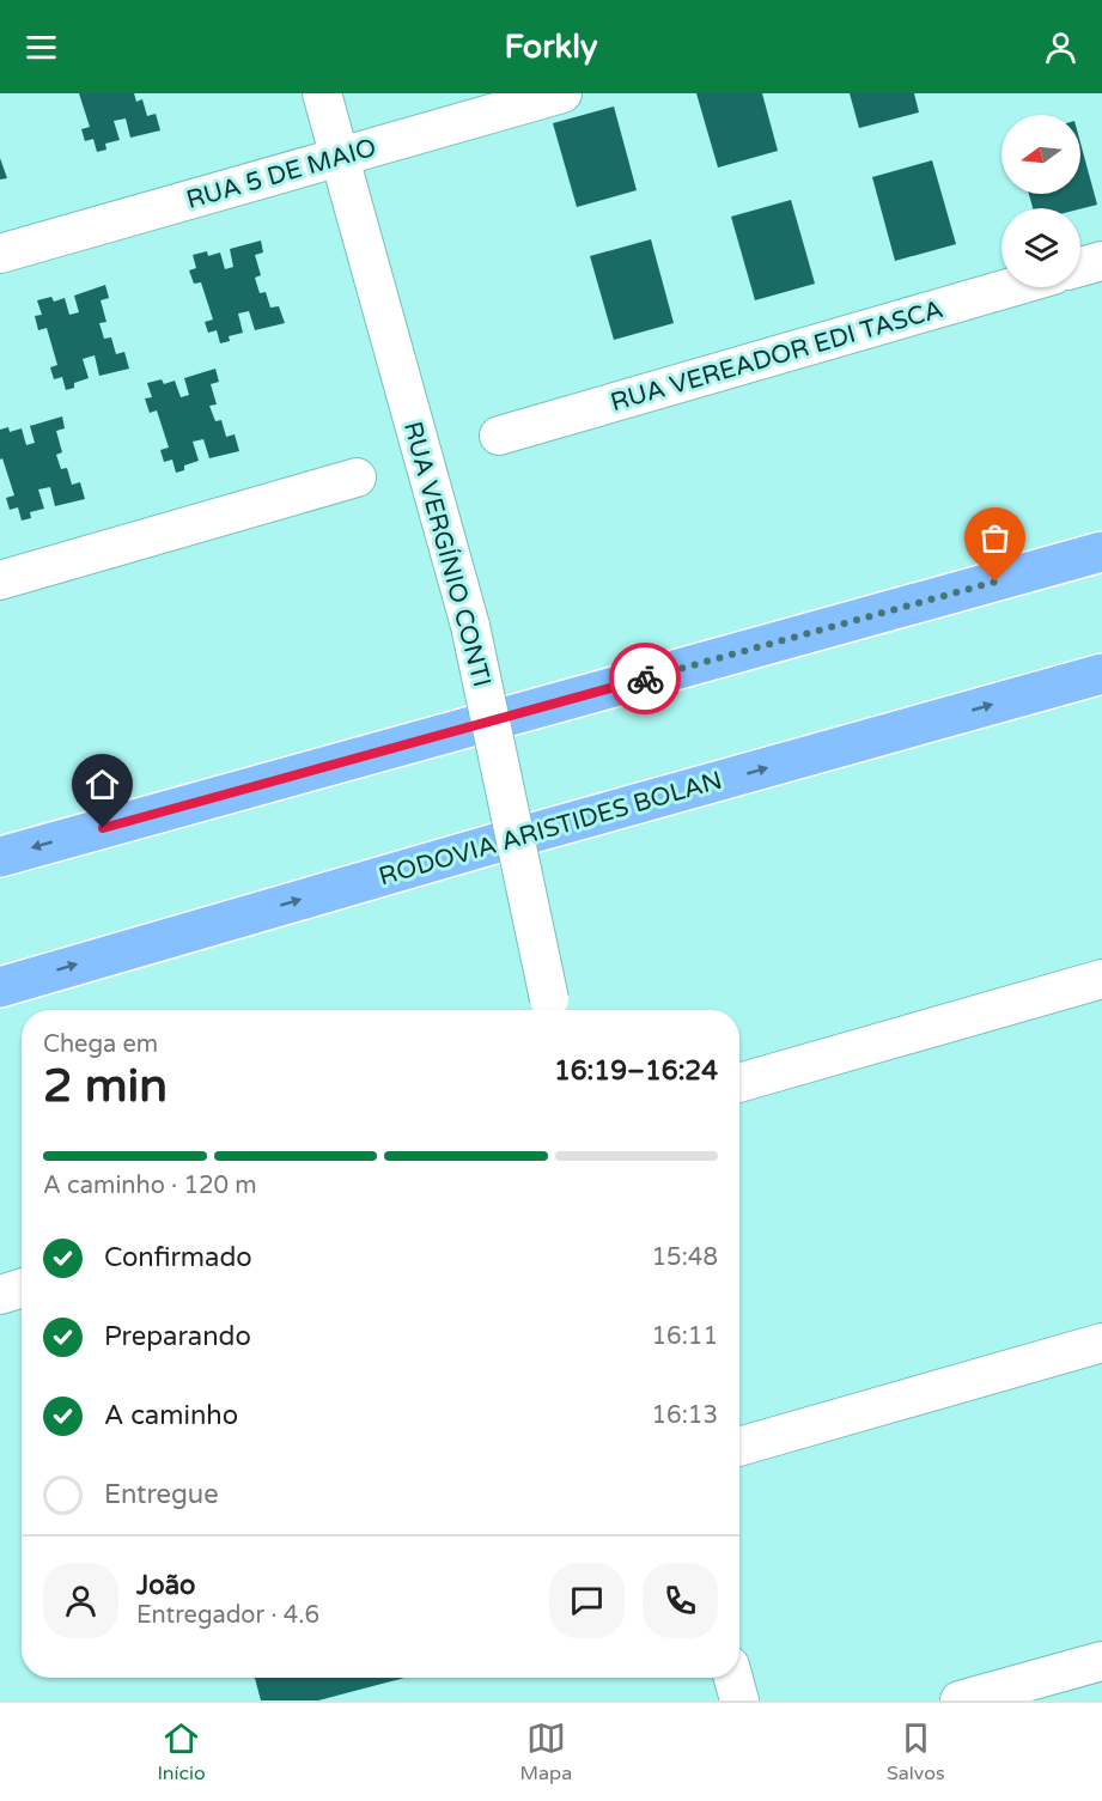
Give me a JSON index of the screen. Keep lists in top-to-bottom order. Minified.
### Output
{"streets":{"highway":["RODOVIA ARISTIDES BOLAN"],"street":["RUA 5 DE MAIO","RUA VEREADOR EDI TASCA","RUA VERGÍNIO CONTI"]},"crossings":[["RUA 5 DE MAIO","RUA VERGÍNIO CONTI"]],"north":"left","page":{"header":"Forkly","heading":["2 min","Chega em","16:19–16:24"],"panel":["João","Entregador · 4.6"],"bar":"A caminho · 120 m","list":[["Confirmado","15:48"],["Preparando","16:11"],["A caminho","16:13"],"Entregue"],"tabs":["Início","Mapa","Salvos"]}}
